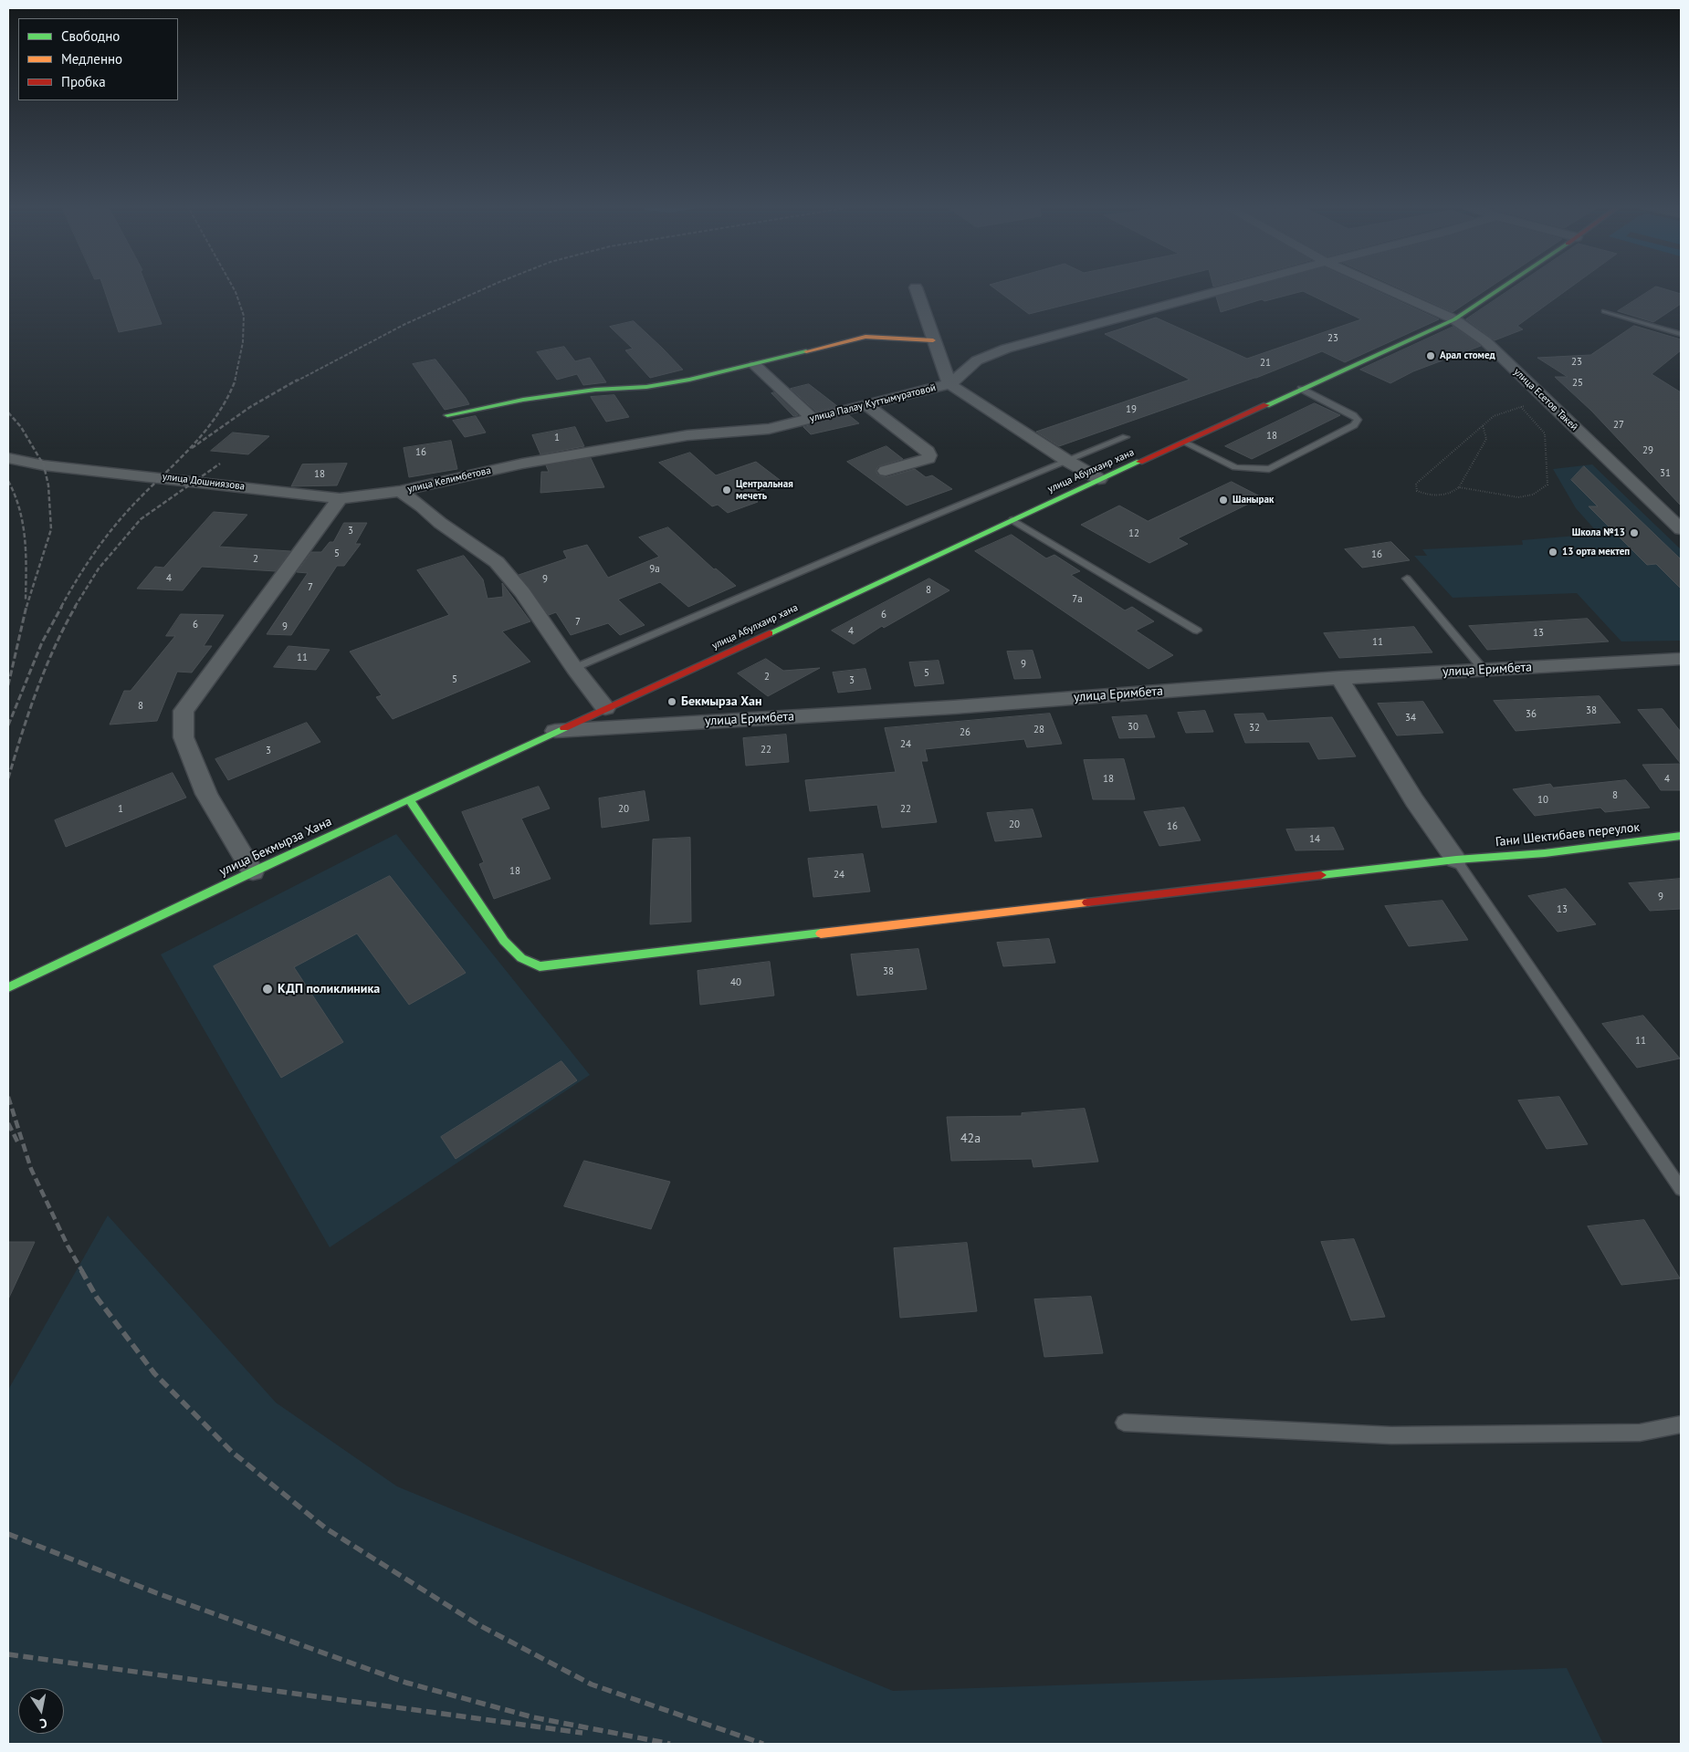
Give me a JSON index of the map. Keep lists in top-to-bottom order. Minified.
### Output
{"streets":{"street":["улица Есетов Такей","улица Палау Куттымуратовой","улица Абулхаир хана","улица Келимбетова","улица Дошниязова","улица Еримбета","Гани Шектибаев переулок","улица Бекмырза Хана"]},"crossings":[["улица Есетов Такей","улица Абулхаир хана"],["улица Палау Куттымуратовой","улица Келимбетова"],["улица Абулхаир хана","улица Келимбетова"],["улица Абулхаир хана","улица Еримбета"],["улица Абулхаир хана","улица Бекмырза Хана"],["улица Келимбетова","улица Дошниязова"],["улица Еримбета","улица Бекмырза Хана"],["Гани Шектибаев переулок","улица Бекмырза Хана"]],"places":["Арал стомед","Центральная мечеть","Шанырак","Школа №13","13 орта мектеп","Бекмырза Хан","КДП поликлиника"],"house_numbers":["23","23","21","25","19","27","18","1","29","16","31","18","3","12","5","16","2","9а","4","9","7","8","7а","6","7","6","9","4","13","11","11","9","5","2","5","3","8","38","36","34","30","32","28","26","24","22","3","18","4","8","10","1","20","22","20","16","14","18","24","9","13","38","40","11","42а"],"legend":["Свободно","Медленно","Пробка"],"north":"bottom"}
